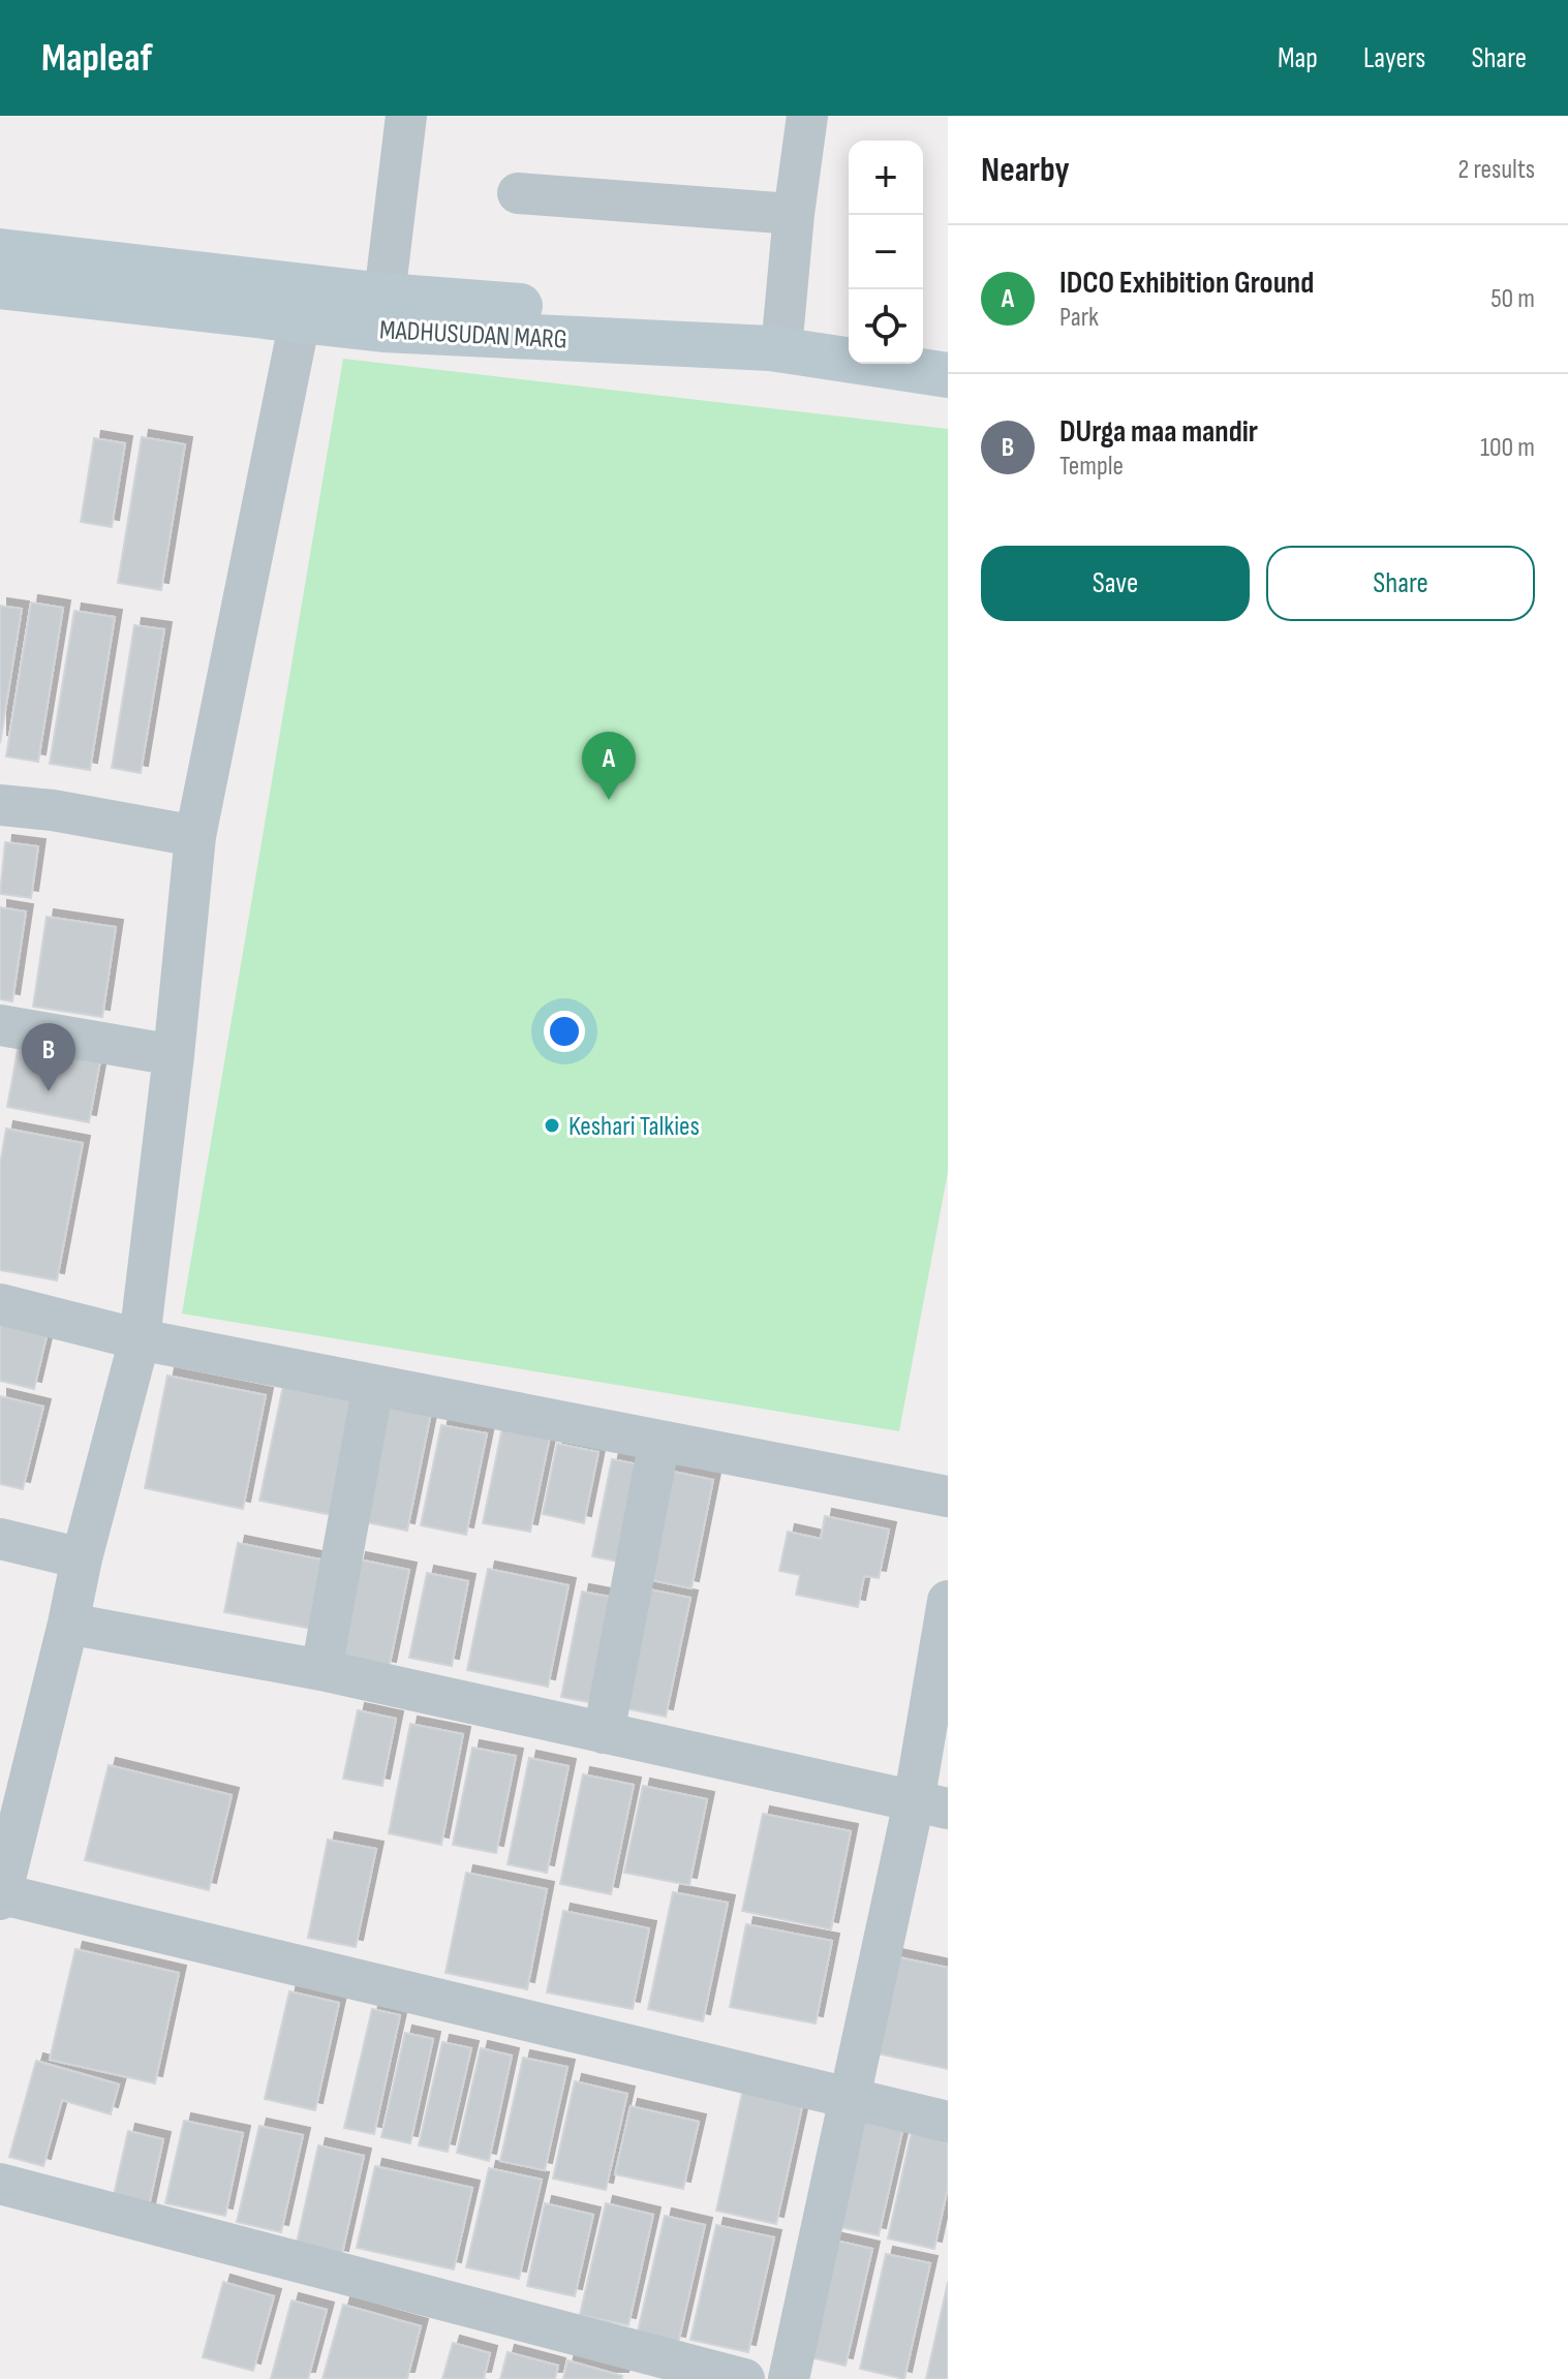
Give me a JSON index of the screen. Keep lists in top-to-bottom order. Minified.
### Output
{"streets":{"main road":["MADHUSUDAN MARG"]},"places":["Keshari Talkies"],"page":{"header":"Mapleaf","nav":["Map","Layers","Share"],"heading":["Nearby","2 results"],"map_buttons":["+","−"],"list":[{"mark":"A","name":"IDCO Exhibition Ground","note":"Park","value":"50 m"},{"mark":"B","name":"DUrga maa mandir","note":"Temple","value":"100 m"}],"buttons":["Save","Share"],"pins":["A","B"]}}
